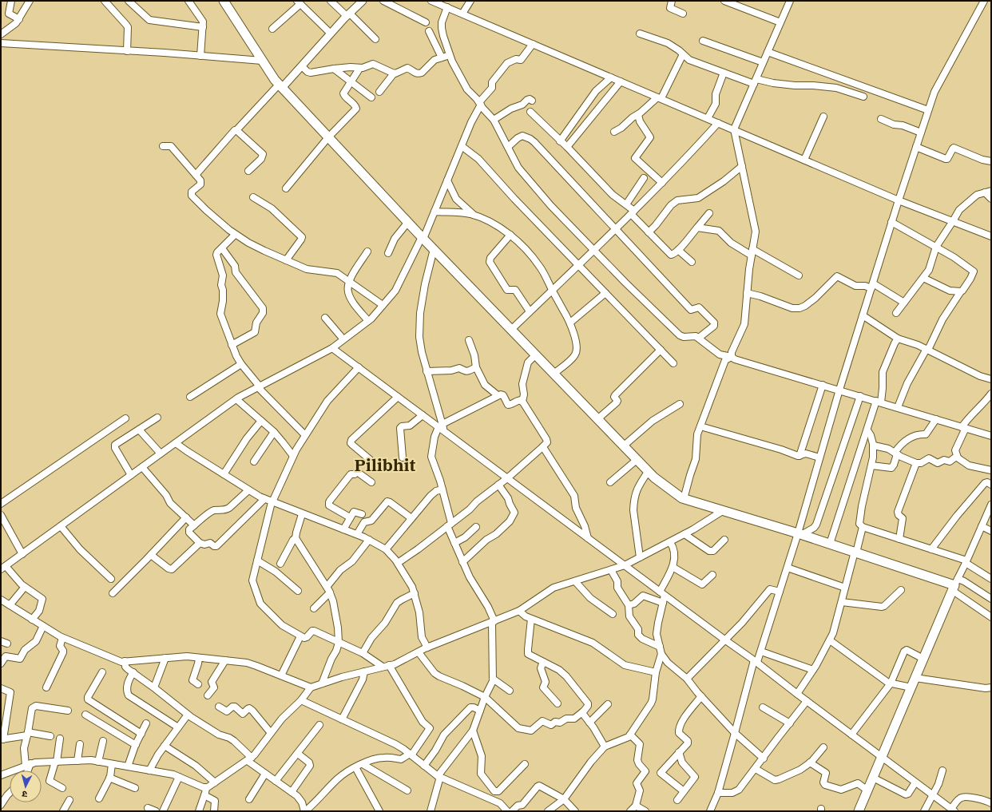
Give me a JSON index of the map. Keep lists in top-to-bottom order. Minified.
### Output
{"districts":["Pilibhit"],"north":"bottom"}
